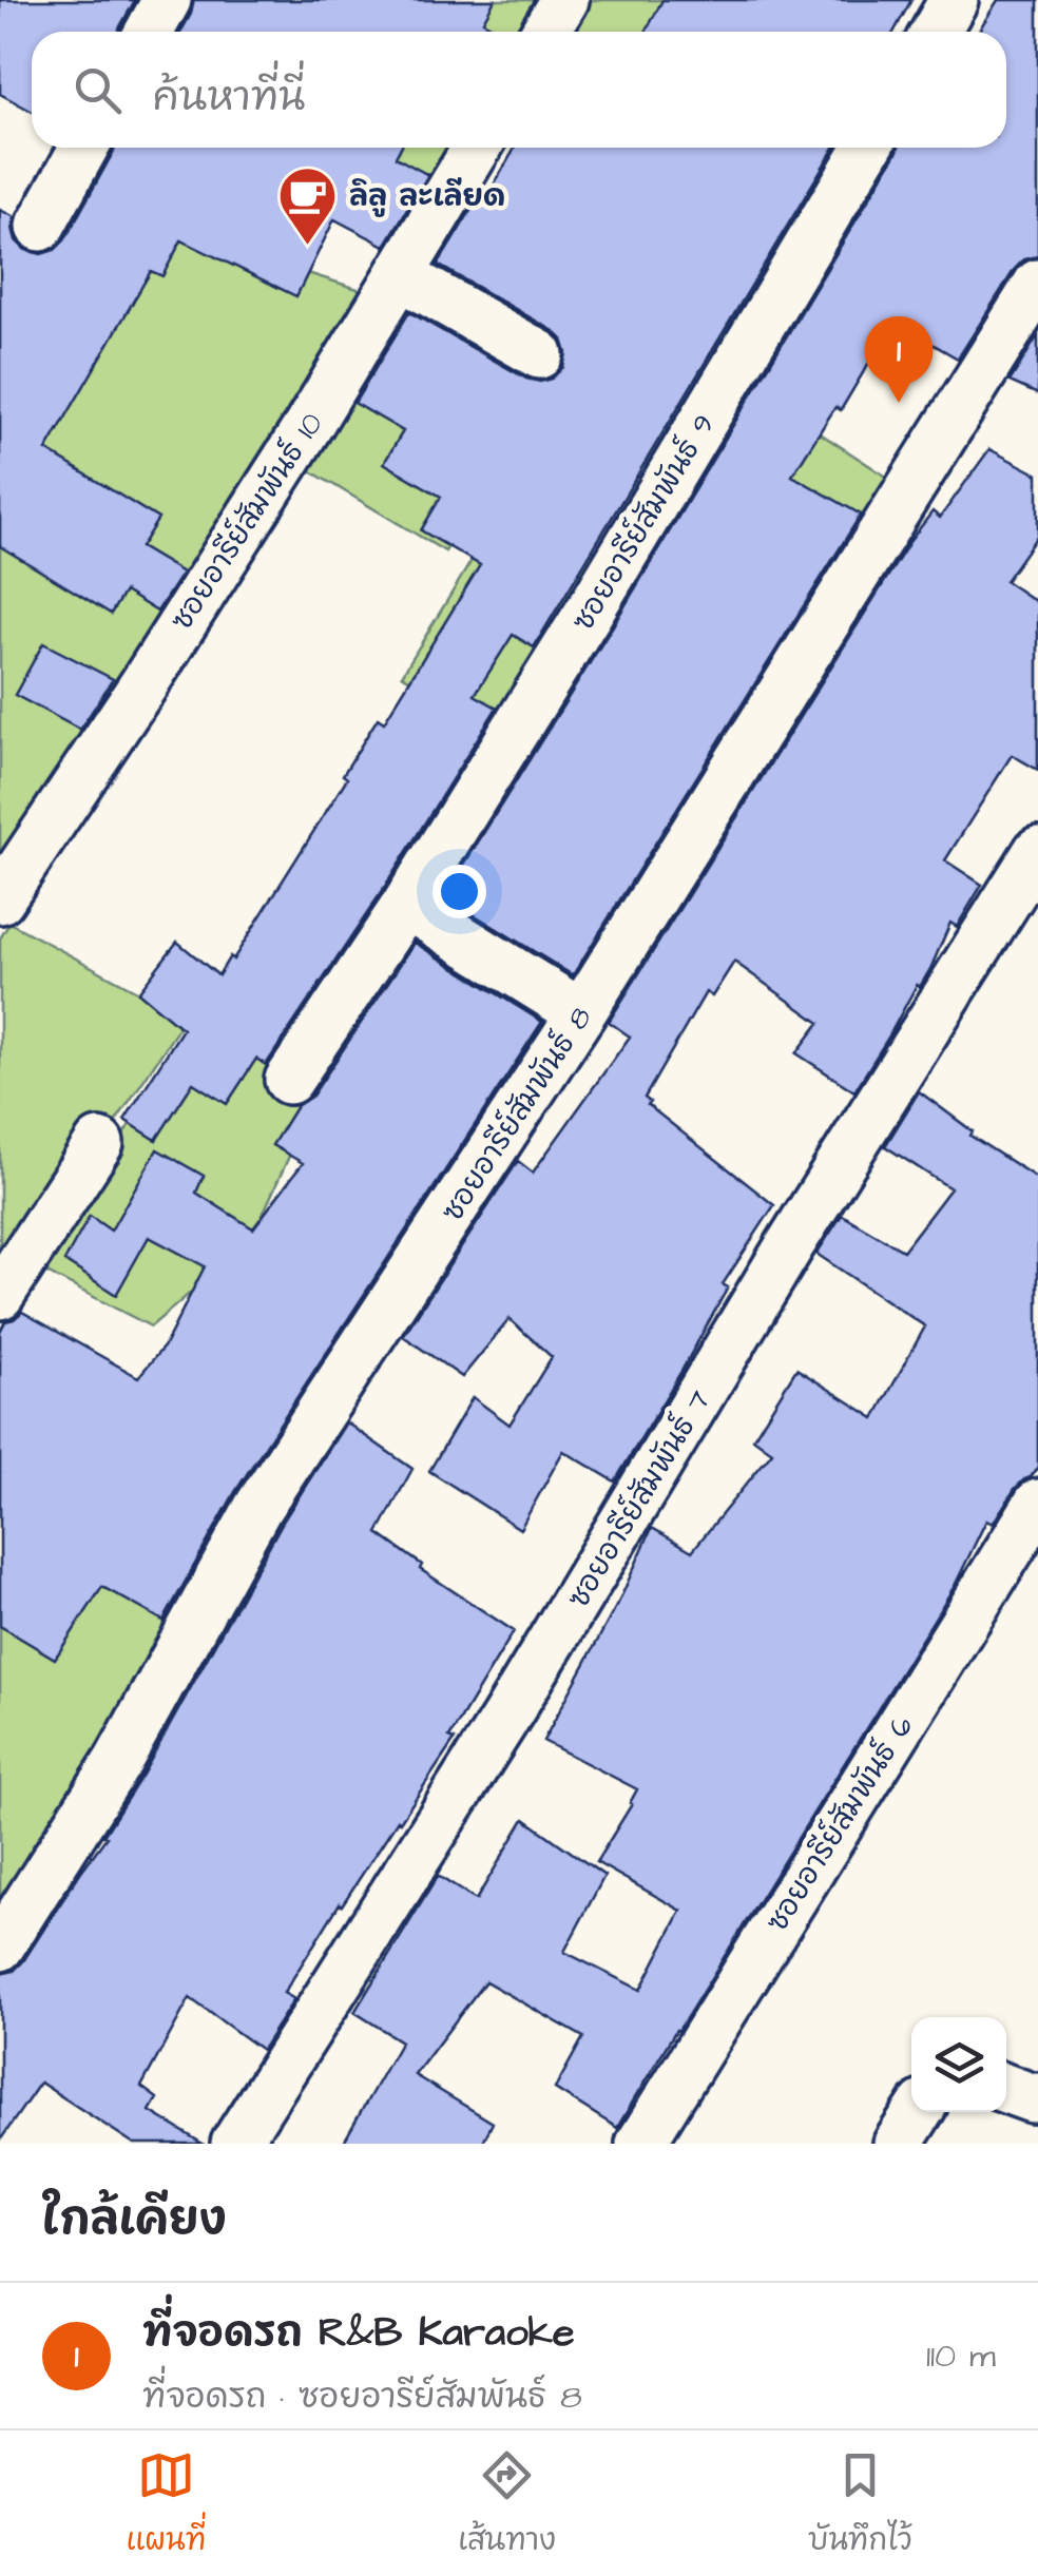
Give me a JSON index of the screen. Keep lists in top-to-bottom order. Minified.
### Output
{"streets":{"street":["ซอยอารีย์สัมพันธ์ 10","ซอยอารีย์สัมพันธ์ 9","ซอยอารีย์สัมพันธ์ 8","ซอยอารีย์สัมพันธ์ 7","ซอยอารีย์สัมพันธ์ 6"]},"places":{"cafe":["ลิลู ละเลียด"]},"page":{"search":"ค้นหาที่นี่","pins":"1","heading":"ใกล้เคียง","list":[{"mark":"1","name":"ที่จอดรถ R&B Karaoke","note":"ที่จอดรถ · ซอยอารีย์สัมพันธ์ 8","value":"110 m"}],"nav":["แผนที่","เส้นทาง","บันทึกไว้"]}}
